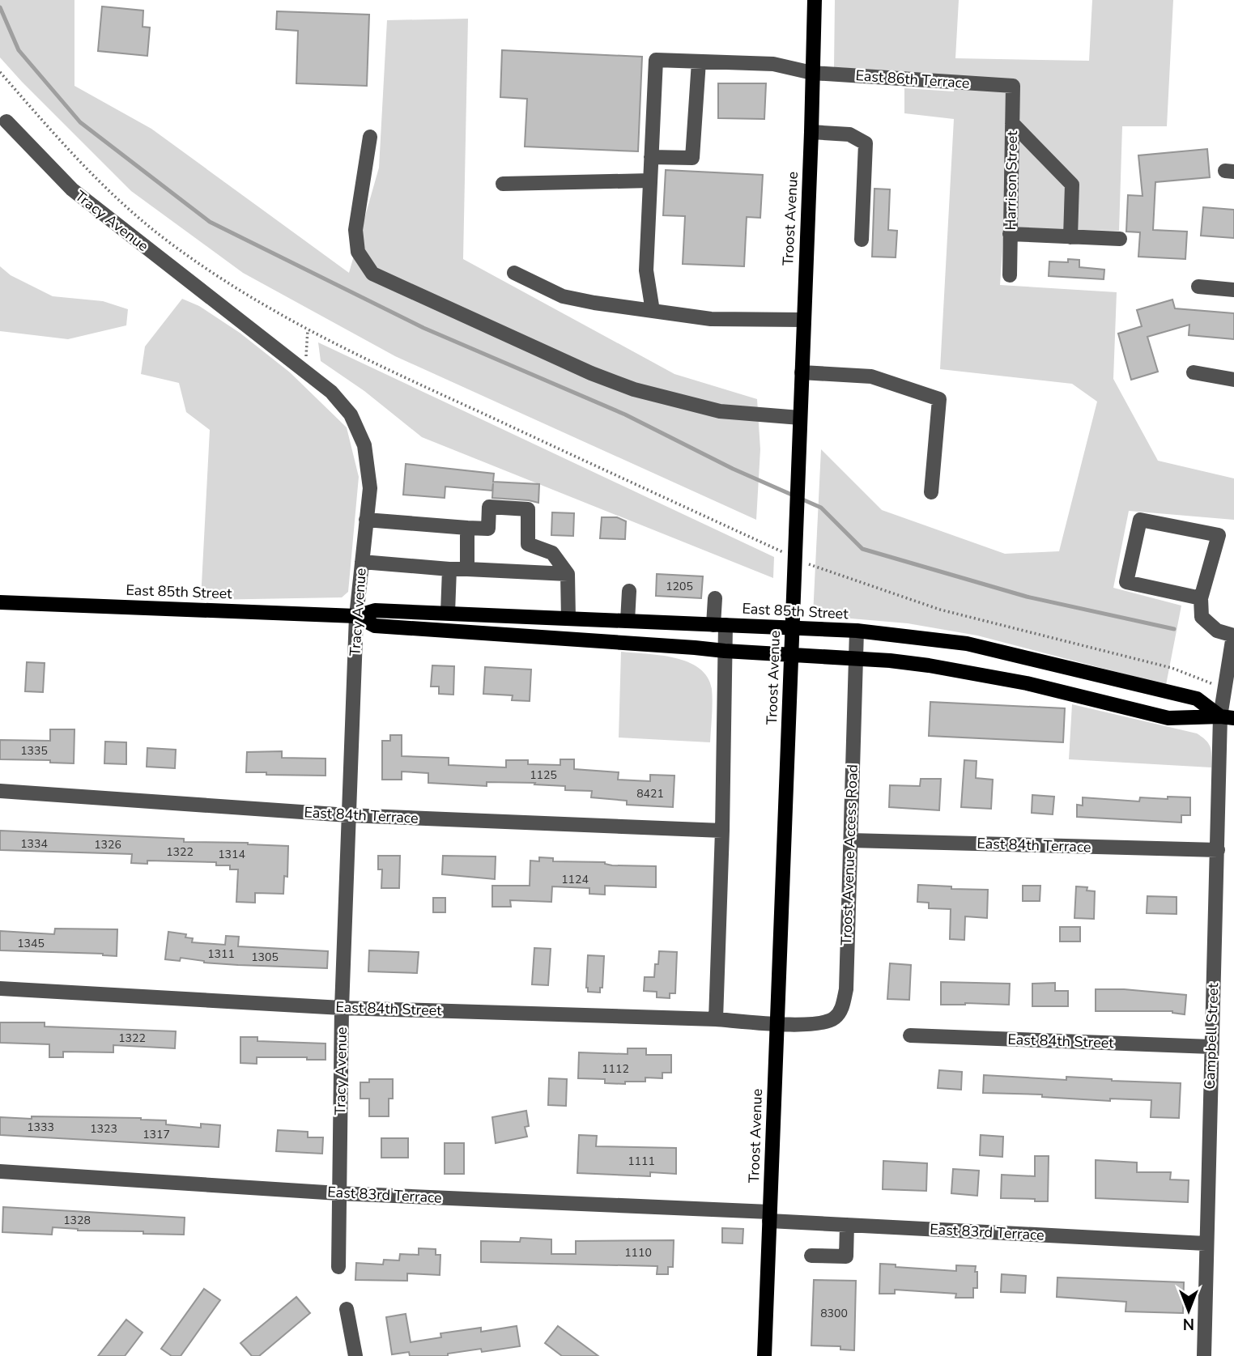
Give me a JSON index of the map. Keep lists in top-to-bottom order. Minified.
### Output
{"streets":{"main road":["Troost Avenue","East 85th Street"],"street":["East 86th Terrace","Harrison Street","Tracy Avenue","East 84th Terrace","Troost Avenue Access Road","East 84th Street","Campbell Street","East 83rd Terrace"]},"crossings":[["East 86th Terrace","Harrison Street"],["East 86th Terrace","Troost Avenue"],["Troost Avenue","Troost Avenue Access Road"],["Troost Avenue","East 84th Street"],["Troost Avenue","East 83rd Terrace"],["Tracy Avenue","East 85th Street"],["Tracy Avenue","East 84th Terrace"],["Tracy Avenue","East 84th Street"],["Tracy Avenue","East 83rd Terrace"],["East 85th Street","Troost Avenue Access Road"],["East 85th Street","Campbell Street"],["East 84th Terrace","Troost Avenue Access Road"],["East 84th Terrace","Campbell Street"],["Troost Avenue Access Road","East 84th Street"],["East 84th Street","Campbell Street"],["Campbell Street","East 83rd Terrace"]],"house_numbers":["1205","1335","1125","8421","1334","1326","1322","1314","1124","1345","1311","1305","1322","1112","1333","1323","1317","1111","1328","1110","8300"],"north":"bottom"}
